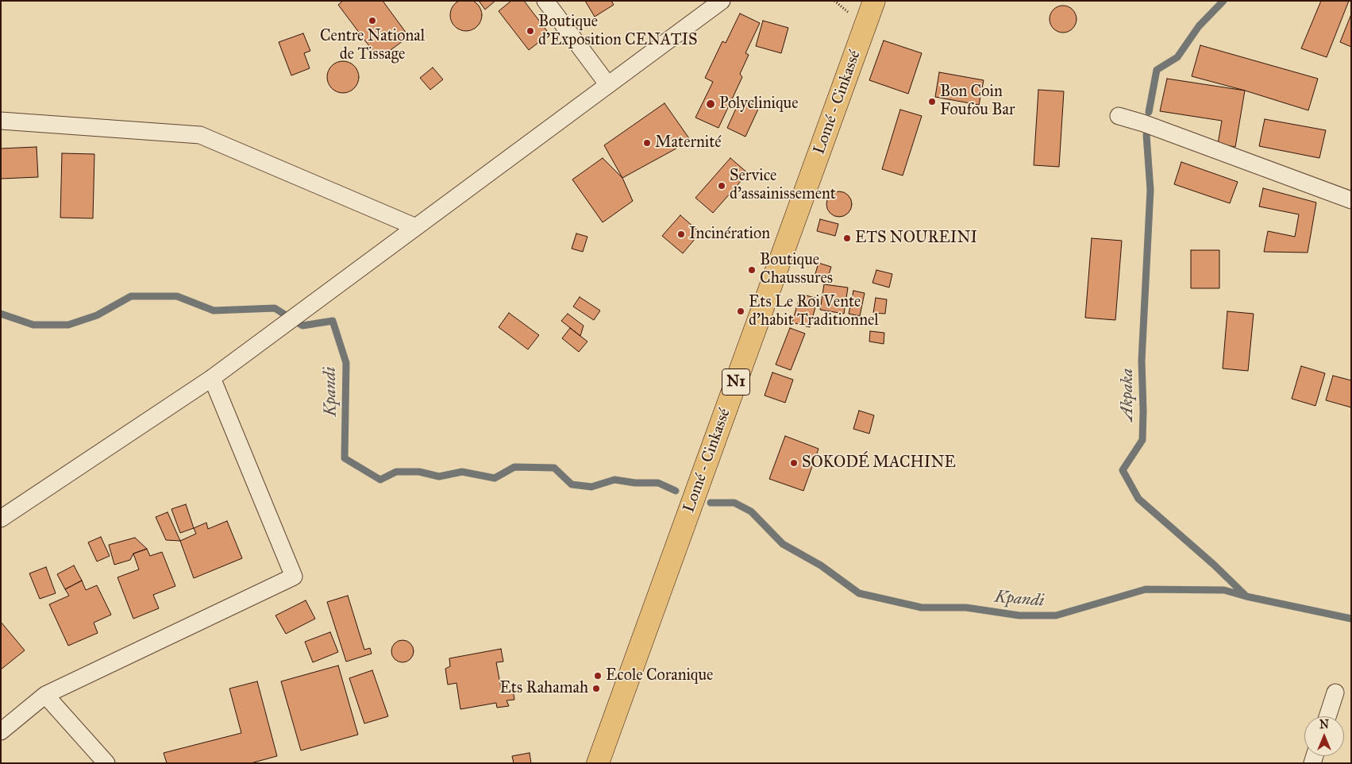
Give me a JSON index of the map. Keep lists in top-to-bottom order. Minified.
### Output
{"streets":{"highway":["Lomé - Cinkassé","N1"]},"water":["Kpandi","Akpaka"],"places":["Centre National de Tissage","Boutique d'Exposition CENATIS","Bon Coin Foufou Bar","Polyclinique","Maternité","Service d'assainissement","Incinération","ETS NOUREINI","Boutique Chaussures","Ets Le Roi Vente d'habit Traditionnel","SOKODÉ MACHINE","Ecole Coranique","Ets Rahamah"],"north":"top"}
